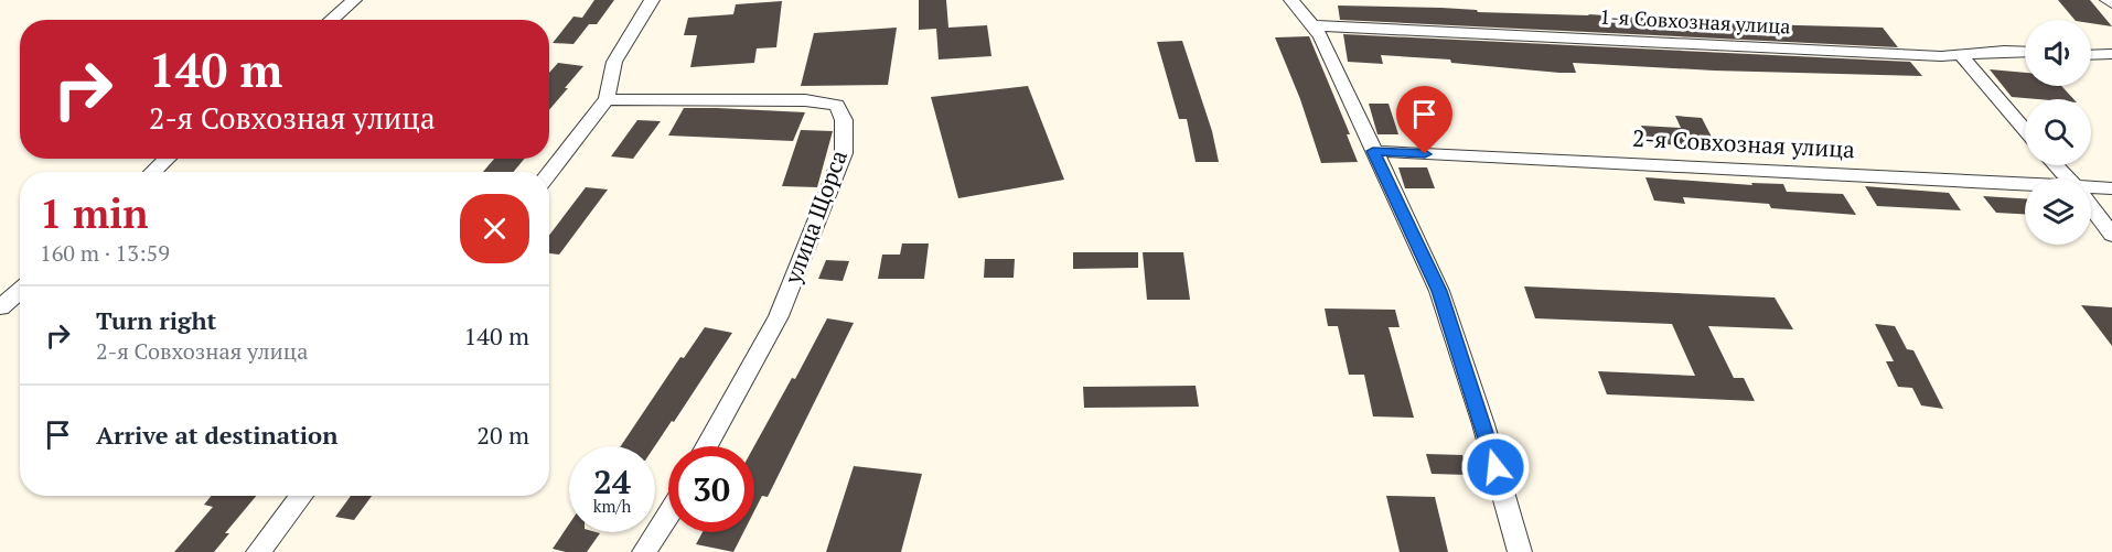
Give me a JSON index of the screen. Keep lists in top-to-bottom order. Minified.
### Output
{"streets":{"street":["1-я Совхозная улица","2-я Совхозная улица","улица Щорса"]},"page":{"turn":["140 m","2-я Совхозная улица"],"heading":["1 min","160 m · 13:59"],"list":[{"name":"Turn right","note":"2-я Совхозная улица","value":"140 m"},{"name":"Arrive at destination","value":"20 m"}],"speed":"24 km/h","limit":"30"}}
